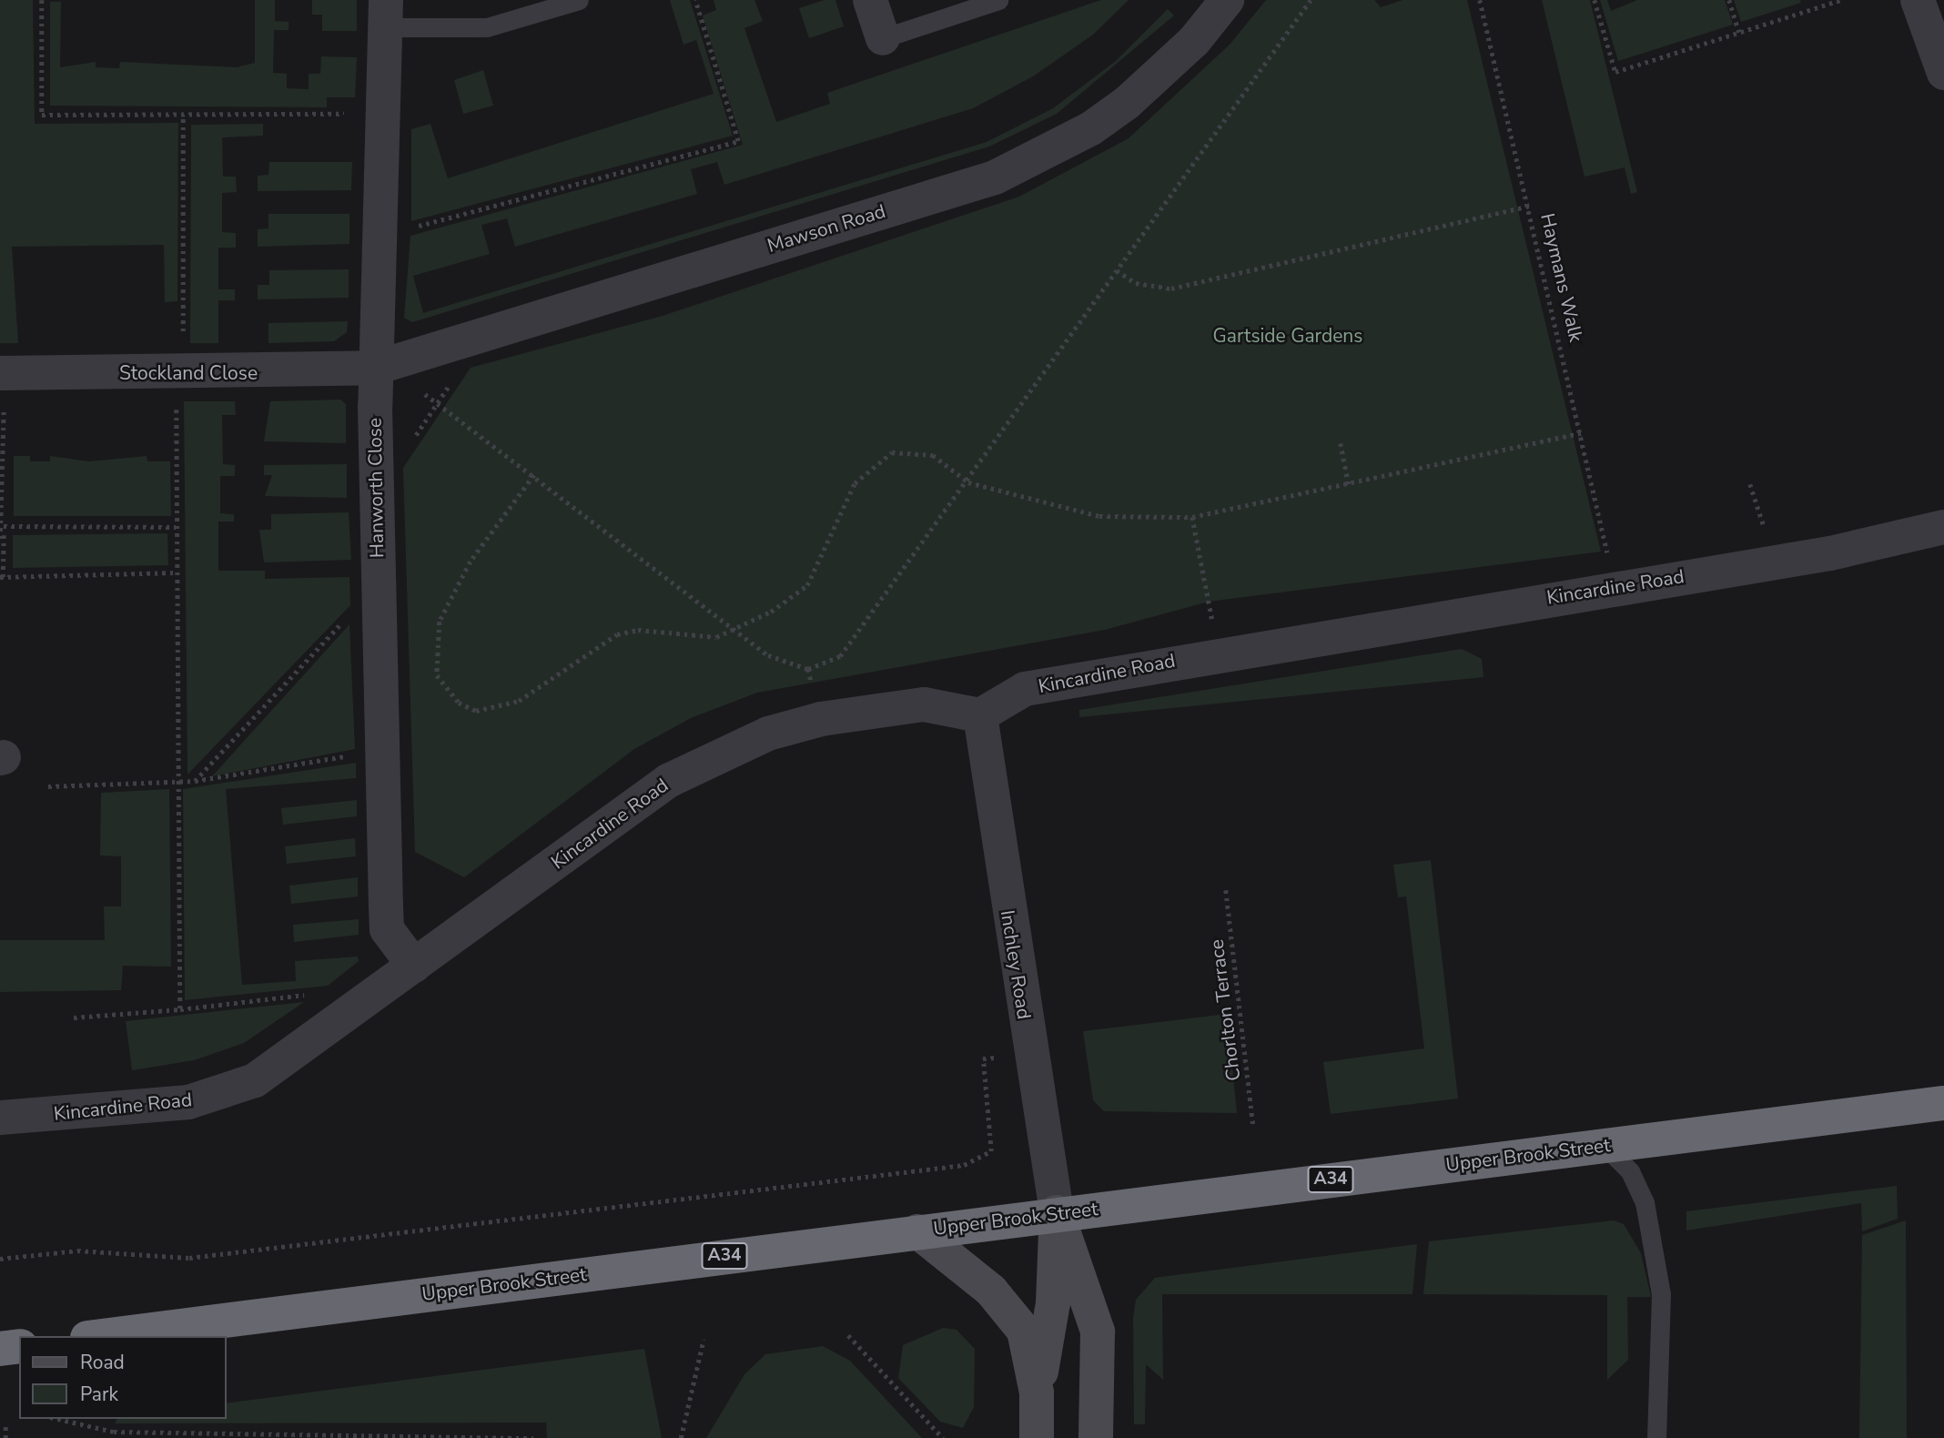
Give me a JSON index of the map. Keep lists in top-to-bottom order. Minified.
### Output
{"streets":{"highway":["Upper Brook Street","A34"],"street":["Mawson Road","Stockland Close","Hanworth Close","Kincardine Road","Inchley Road"],"path":["Haymans Walk","Chorlton Terrace"]},"crossings":[["Mawson Road","Stockland Close"],["Mawson Road","Hanworth Close"],["Stockland Close","Hanworth Close"],["Hanworth Close","Kincardine Road"],["Kincardine Road","Inchley Road"],["Inchley Road","Upper Brook Street"]],"parks":["Gartside Gardens"],"legend":["Road","Park"]}
